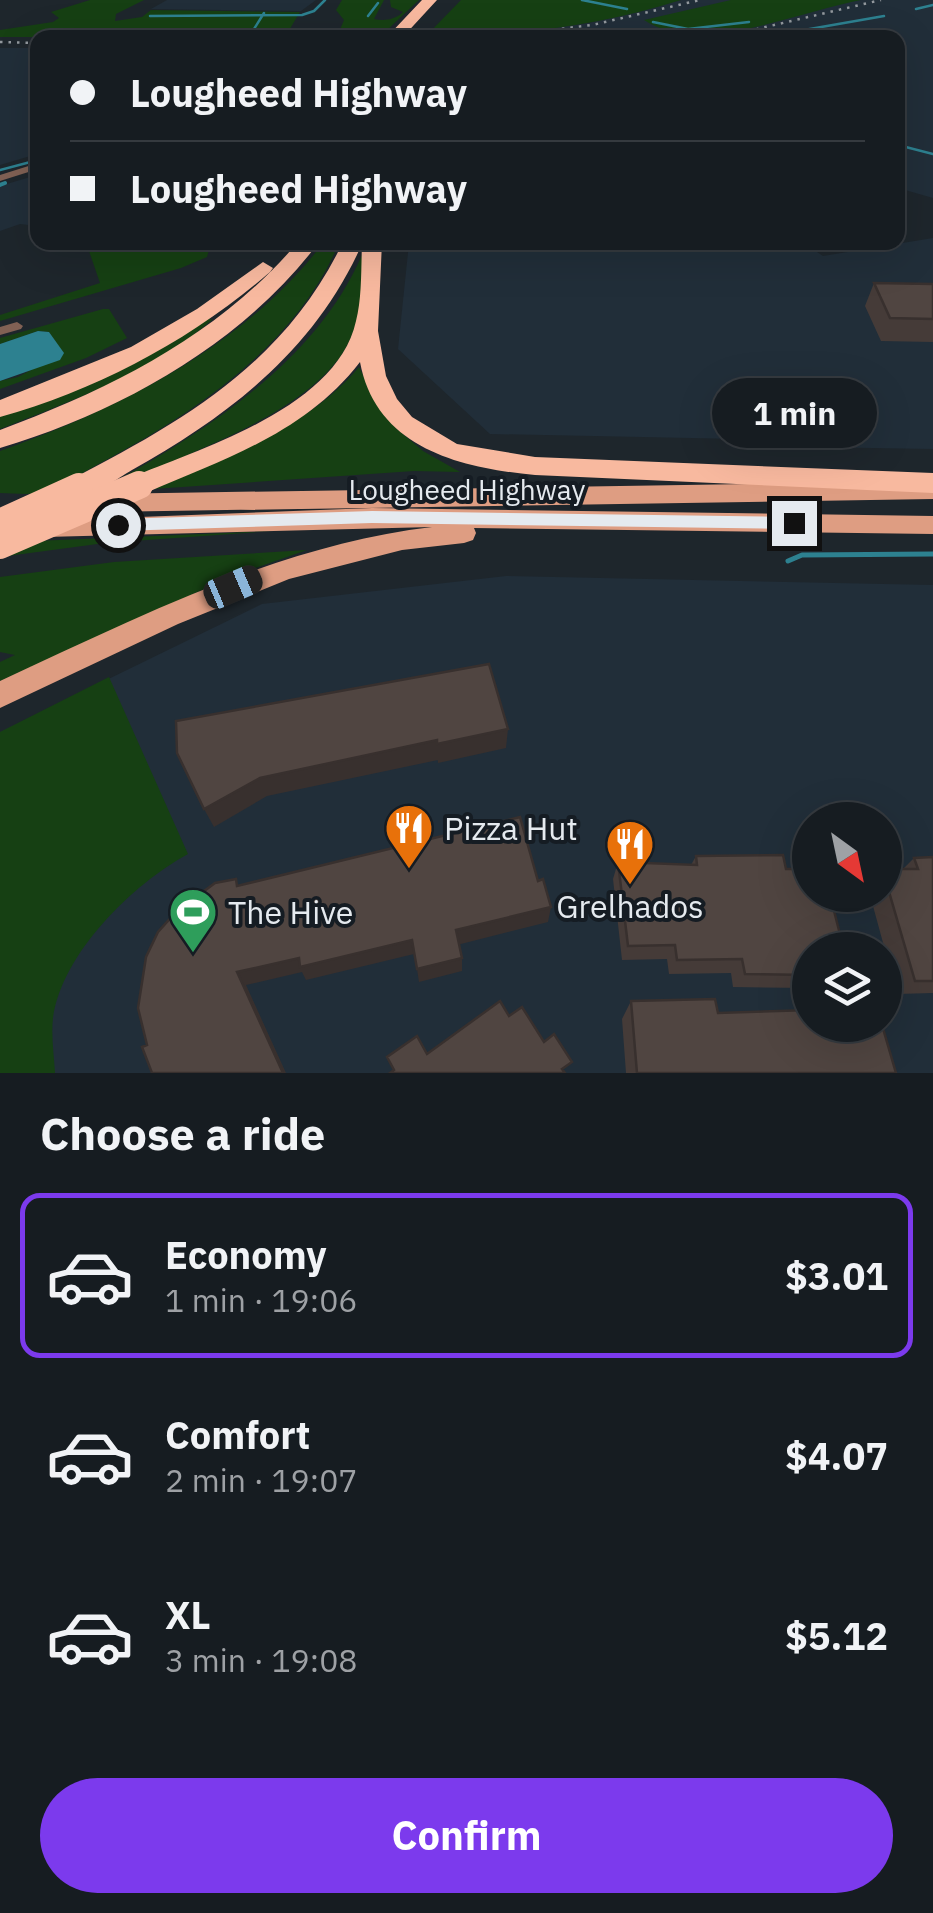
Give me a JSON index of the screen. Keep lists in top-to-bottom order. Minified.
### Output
{"streets":{"main road":["Lougheed Highway"]},"places":{"restaurant":["Pizza Hut","Grelhados"],"sports":["The Hive"]},"north":"bottom right","page":{"banner":["Lougheed Highway","Lougheed Highway"],"bubble":"1 min","heading":"Choose a ride","list":[{"name":"Economy","note":"1 min · 19:06","value":"$3.01"},{"name":"Comfort","note":"2 min · 19:07","value":"$4.07"},{"name":"XL","note":"3 min · 19:08","value":"$5.12"}],"buttons":"Confirm"}}
